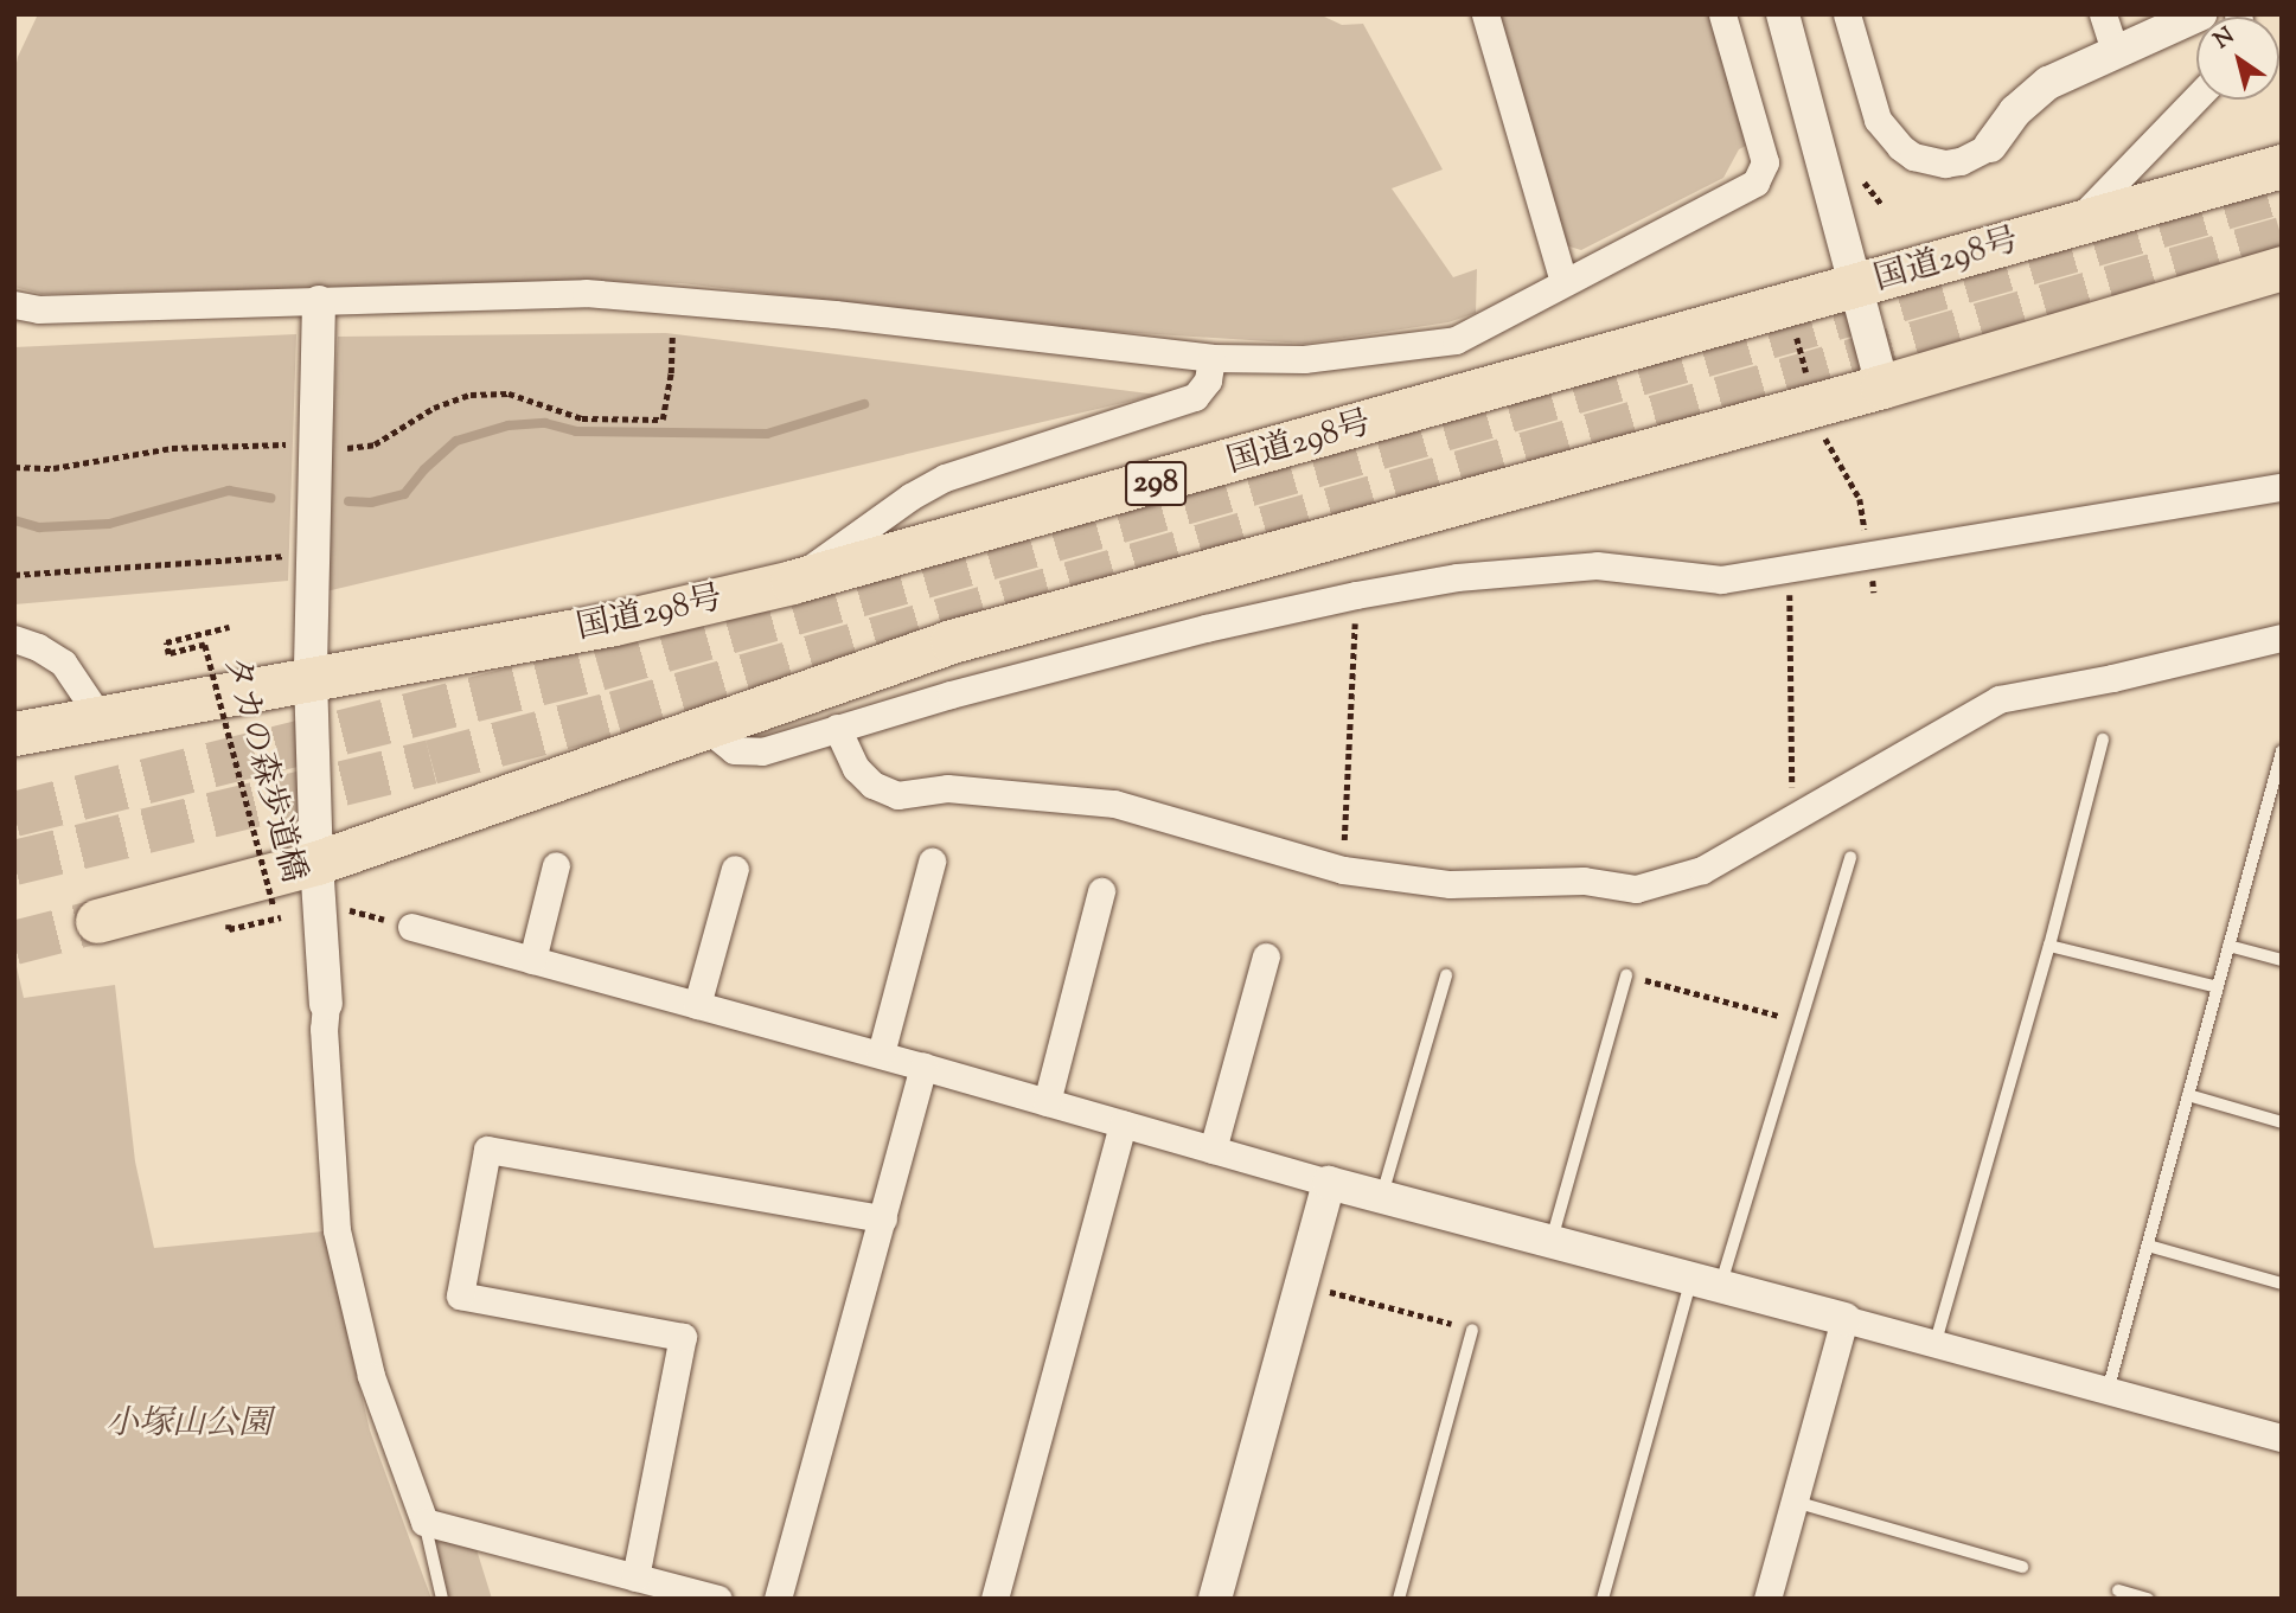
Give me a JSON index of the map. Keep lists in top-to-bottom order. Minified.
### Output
{"streets":{"highway":["国道298号","298"],"path":["タカの森歩道橋"]},"parks":["小塚山公園"],"north":"top left"}
